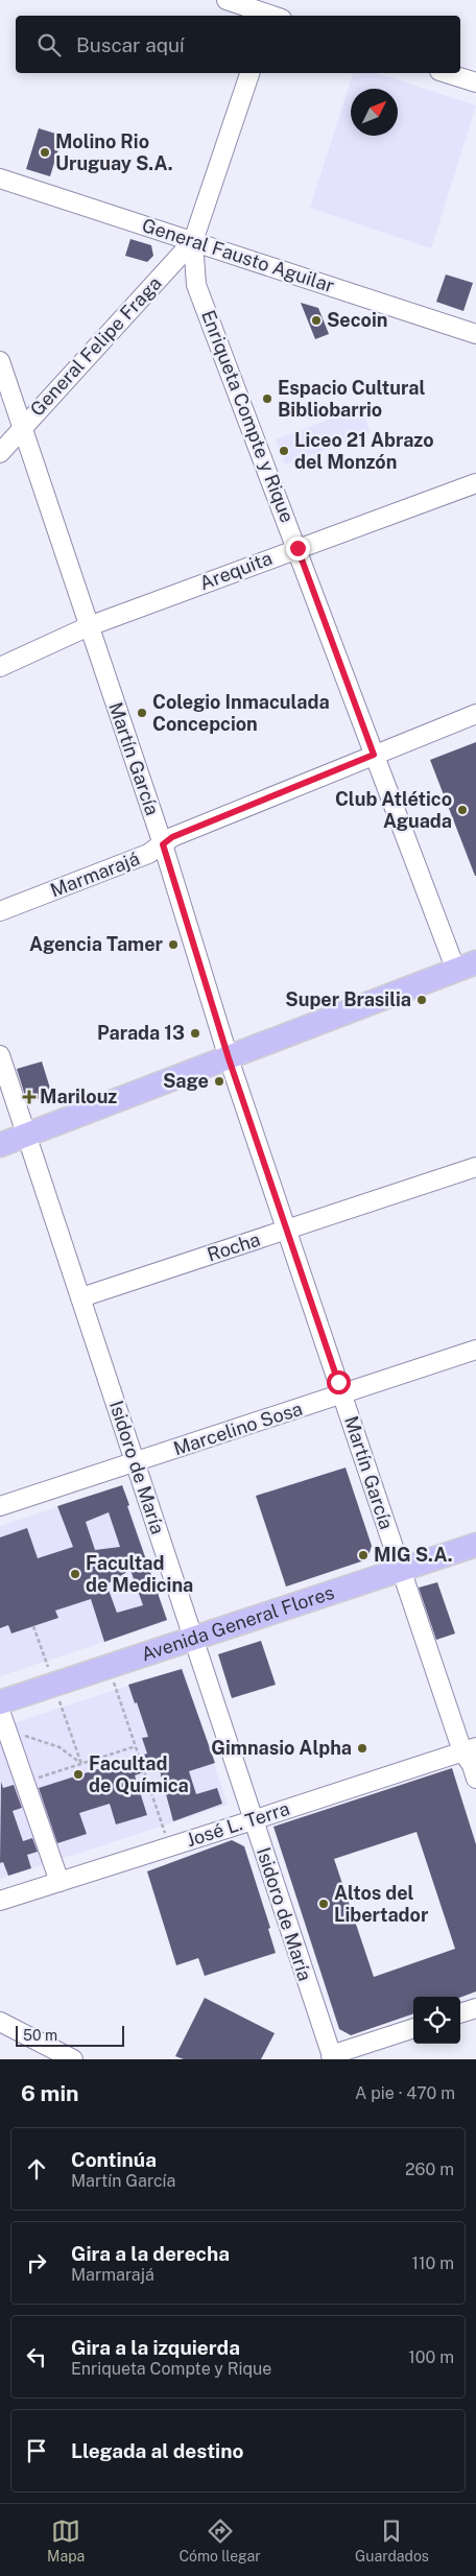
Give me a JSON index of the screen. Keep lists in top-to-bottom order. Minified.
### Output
{"streets":{"main road":["Avenida General Flores"],"street":["General Fausto Aguilar","General Felipe Fraga","Enriqueta Compte y Rique","Arequita","Martín García","Marmarajá","Rocha","Marcelino Sosa","Isidoro de María","José L. Terra"]},"crossings":[["General Fausto Aguilar","General Felipe Fraga"],["General Fausto Aguilar","Enriqueta Compte y Rique"],["General Felipe Fraga","Enriqueta Compte y Rique"],["General Felipe Fraga","Martín García"],["Enriqueta Compte y Rique","Arequita"],["Enriqueta Compte y Rique","Marmarajá"],["Arequita","Martín García"],["Martín García","Marmarajá"],["Martín García","Rocha"],["Martín García","Marcelino Sosa"],["Martín García","Avenida General Flores"],["Martín García","José L. Terra"],["Rocha","Isidoro de María"],["Marcelino Sosa","Isidoro de María"],["Isidoro de María","Avenida General Flores"],["Isidoro de María","José L. Terra"]],"places":{"other":["Molino Rio Uruguay S.A.","Secoin","Espacio Cultural Bibliobarrio","Liceo 21 Abrazo del Monzón","Colegio Inmaculada Concepcion","Club Atlético Aguada","Agencia Tamer","Super Brasilia","Parada 13","Sage","MIG S.A.","Facultad de Medicina","Gimnasio Alpha","Facultad de Química","Altos del Libertador"],"health":["Marilouz"]},"scale_bar":"50 m","north":"top right","page":{"search":"Buscar aquí","scale":"50 m","heading":["6 min","A pie · 470 m"],"list":[["Continúa","Martín García","260 m"],["Gira a la derecha","Marmarajá","110 m"],["Gira a la izquierda","Enriqueta Compte y Rique","100 m"],"Llegada al destino"],"nav":["Mapa","Cómo llegar","Guardados"]}}
